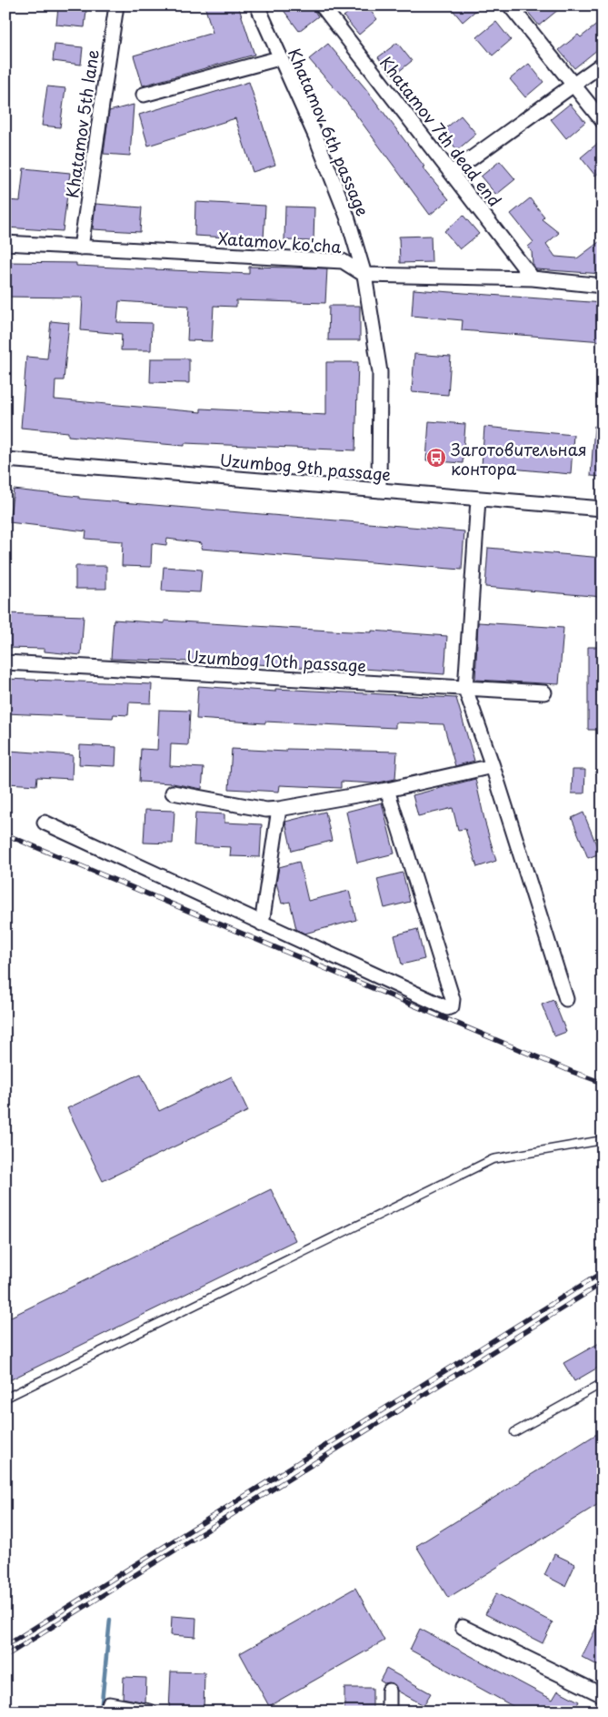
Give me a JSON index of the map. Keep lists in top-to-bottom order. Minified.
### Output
{"streets":{"street":["Khatamov 5th lane","Khatamov 7th dead end","Khatamov 6th passage","Xatamov ko'cha","Uzumbog 9th passage","Uzumbog 10th passage"]},"crossings":[["Khatamov 5th lane","Xatamov ko'cha"],["Khatamov 6th passage","Xatamov ko'cha"],["Khatamov 6th passage","Uzumbog 9th passage"]],"places":{"bus stop":["Заготовительная контора"]}}
